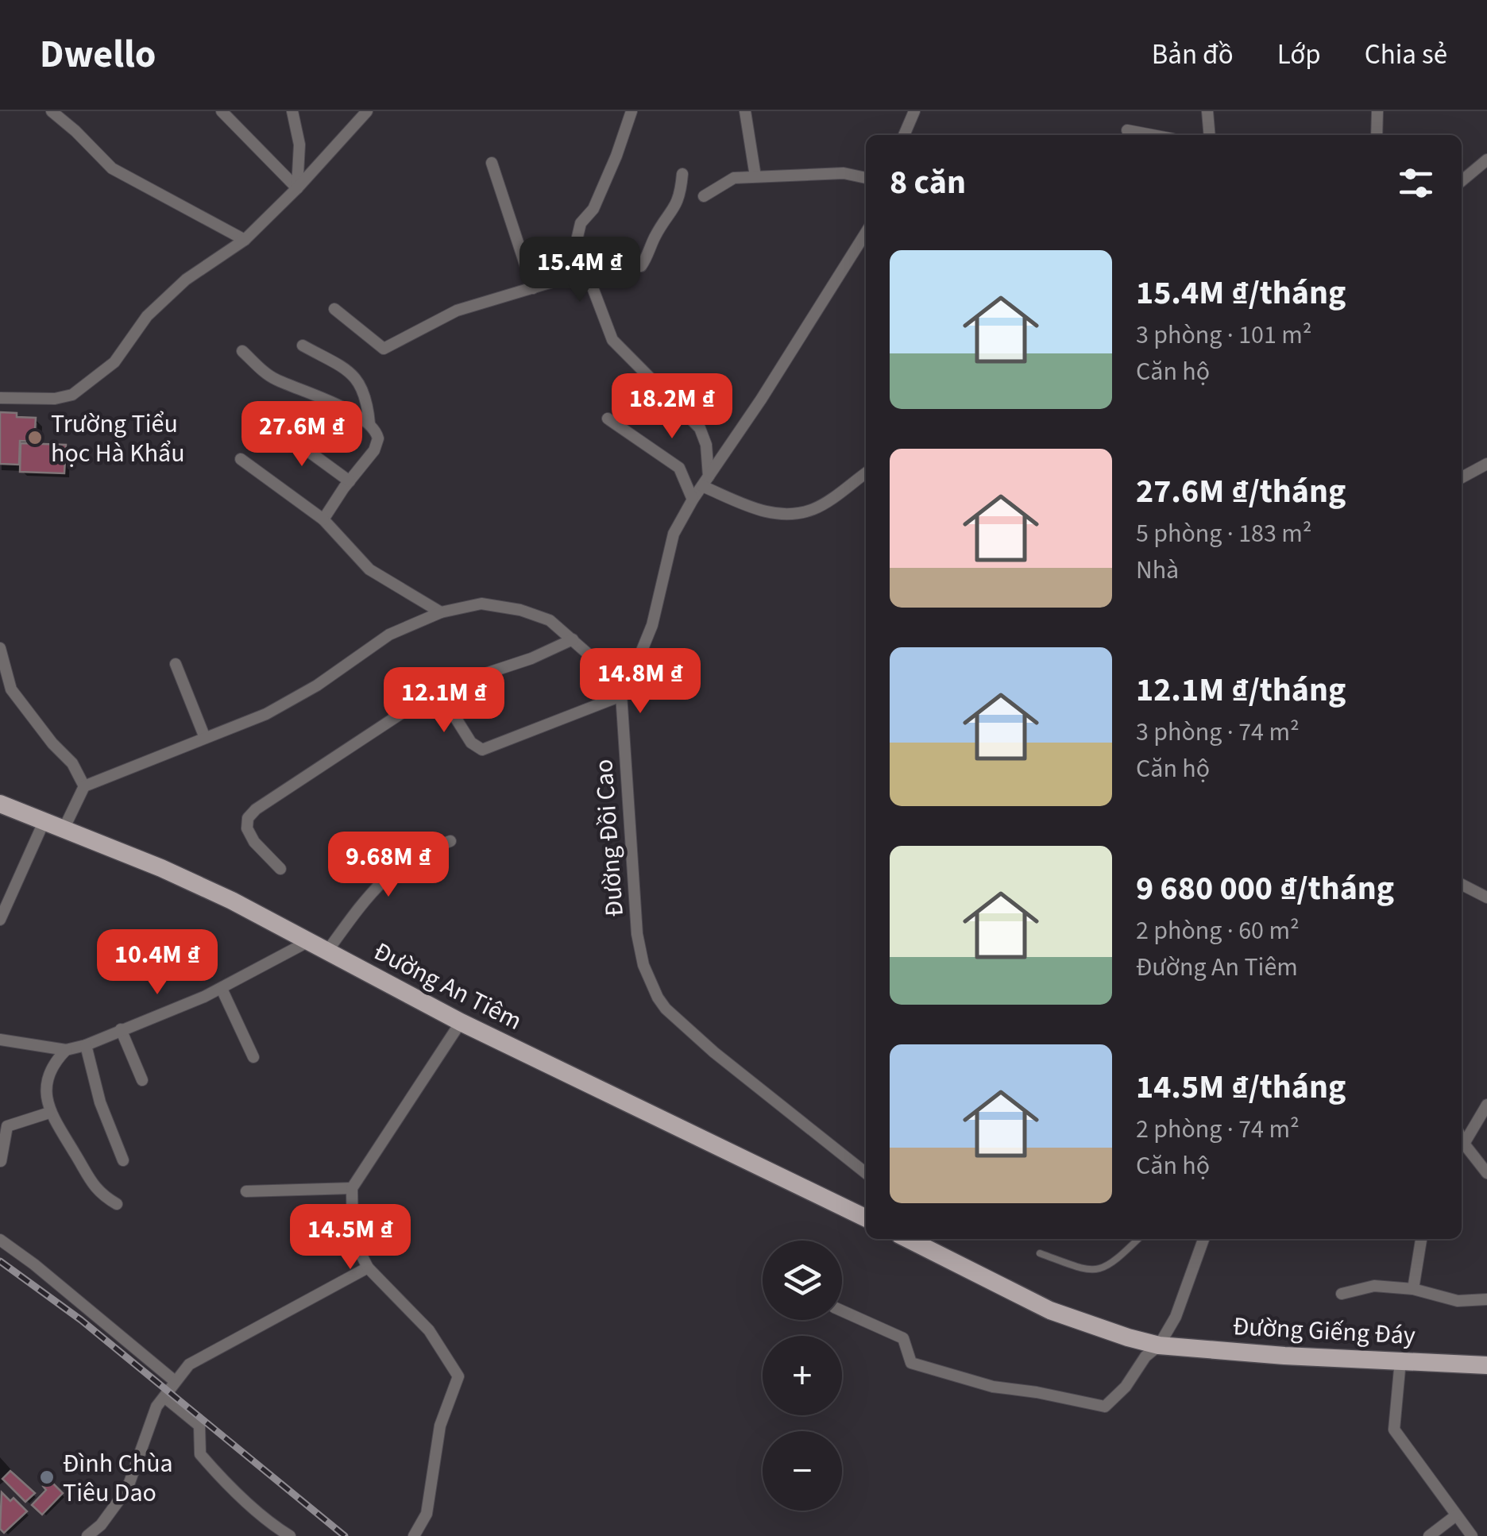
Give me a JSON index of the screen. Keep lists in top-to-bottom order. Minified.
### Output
{"streets":{"main road":["Đường An Tiêm","Đường Giếng Đáy"],"street":["Đường Đồi Cao"]},"places":["Trường Tiểu học Hà Khẩu","Đình Chùa Tiêu Dao"],"page":{"header":"Dwello","nav":["Bản đồ","Lớp","Chia sẻ"],"heading":"8 căn","list":[{"name":"15.4M ₫/tháng","note":"3 phòng · 101 m² · Căn hộ"},{"name":"27.6M ₫/tháng","note":"5 phòng · 183 m² · Nhà"},{"name":"12.1M ₫/tháng","note":"3 phòng · 74 m² · Căn hộ"},{"name":"9 680 000 ₫/tháng","note":"2 phòng · 60 m² · Đường An Tiêm"},{"name":"14.5M ₫/tháng","note":"2 phòng · 74 m² · Căn hộ"}],"price":["15.4M ₫","18.2M ₫","27.6M ₫","14.8M ₫","12.1M ₫","9.68M ₫","10.4M ₫","14.5M ₫"],"map_buttons":["+","−"]}}
